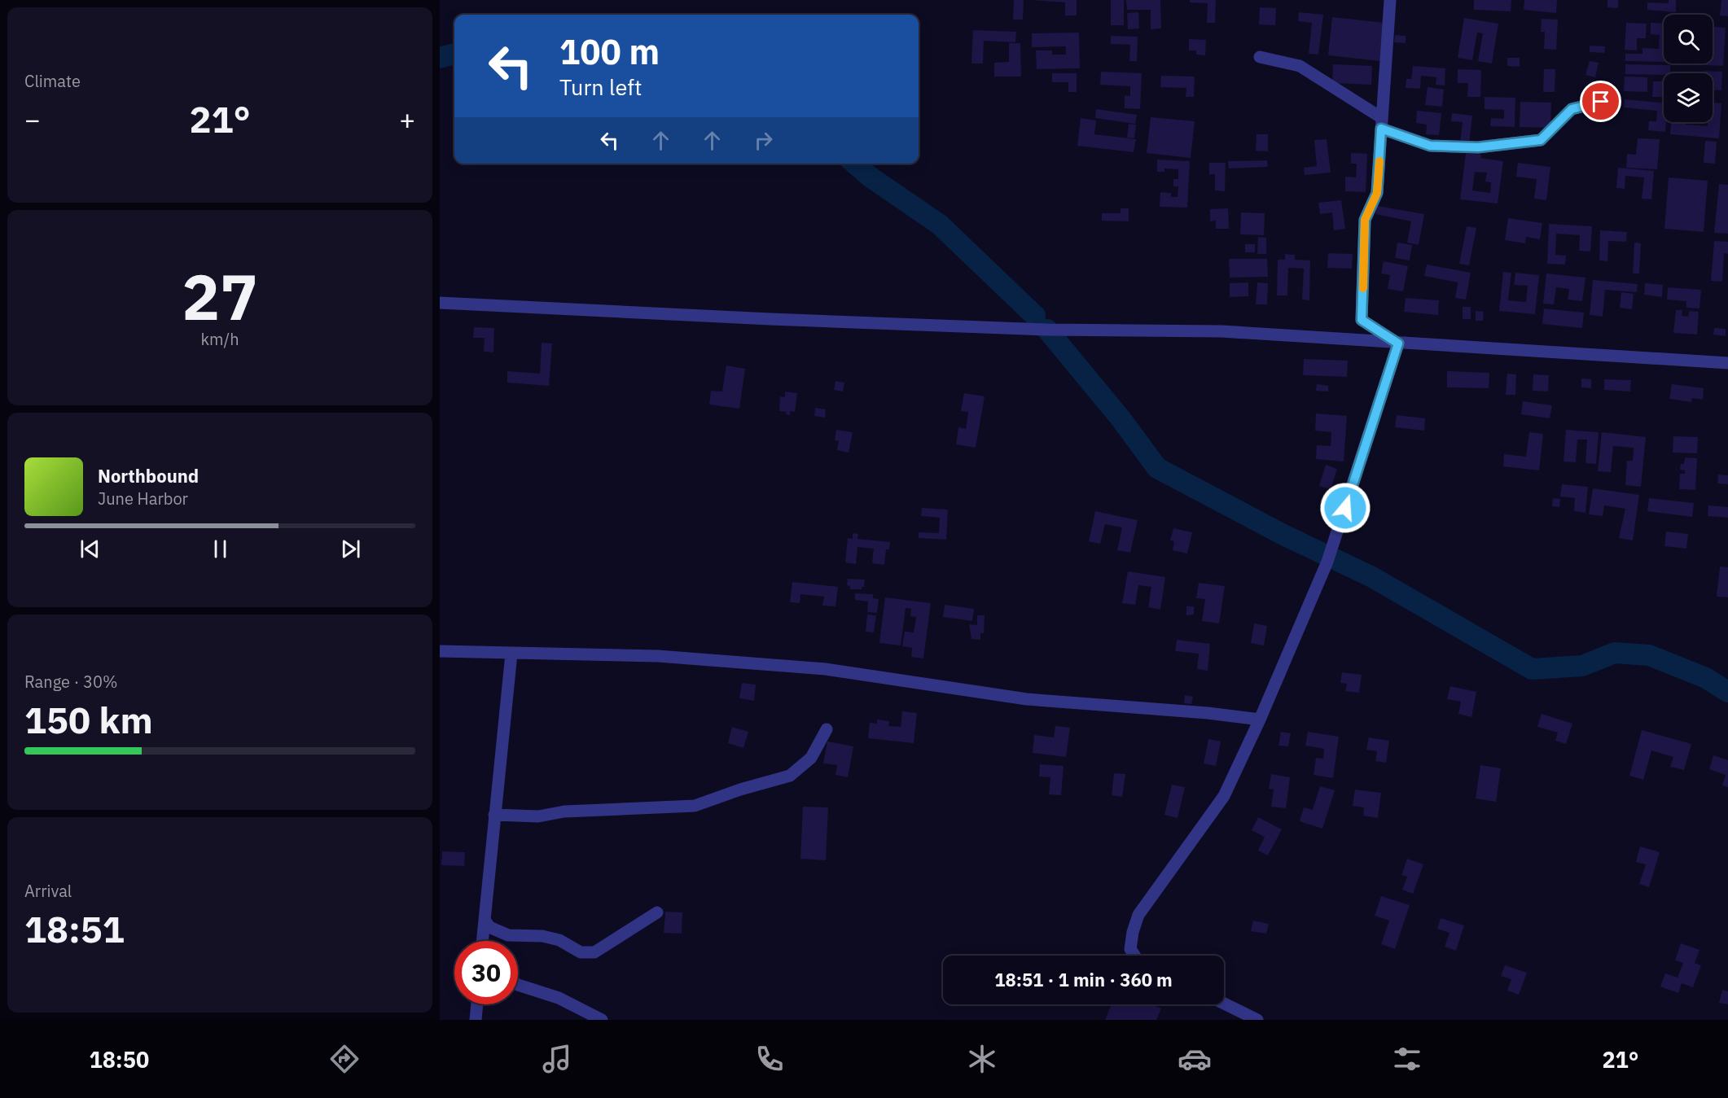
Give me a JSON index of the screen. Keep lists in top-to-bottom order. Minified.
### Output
{"page":{"tile":["Climate",["27","km/h"],["Range · 30%","150 km"],["Arrival","18:51"]],"turn":["100 m","Turn left"],"heat":["−","21°","+"],"song":["Northbound","June Harbor"],"limit":"30","trip":"18:51 · 1 min · 360 m","tabs":["18:50","21°"]}}
